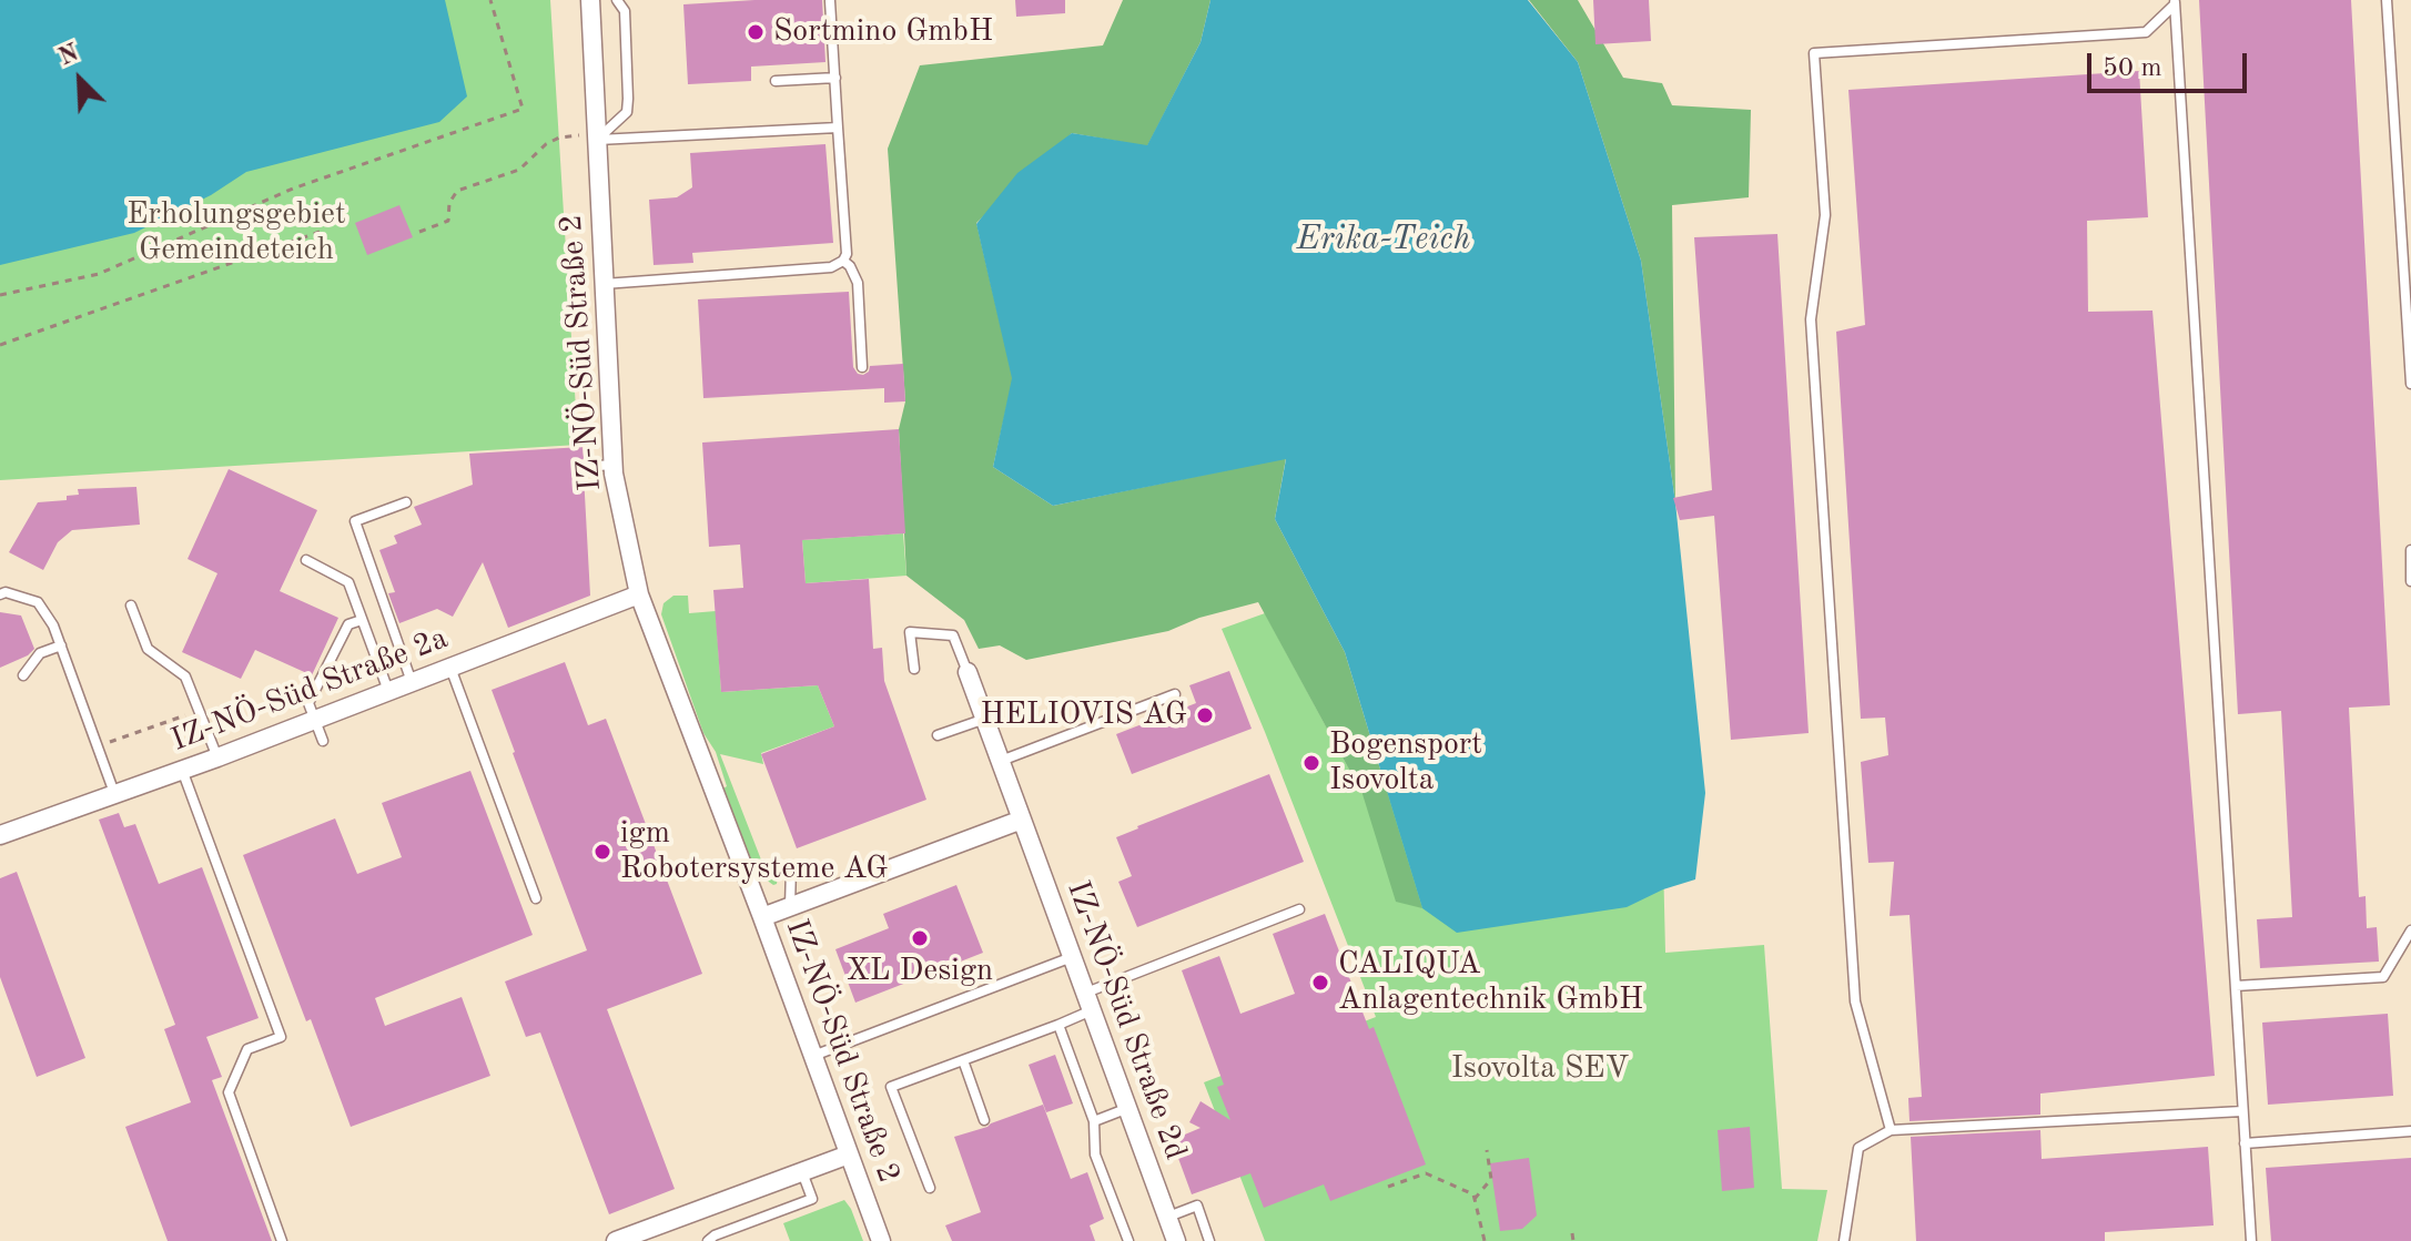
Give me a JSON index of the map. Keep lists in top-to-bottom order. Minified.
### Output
{"streets":{"street":["IZ-NÖ-Süd Straße 2","IZ-NÖ-Süd Straße 2a","IZ-NÖ-Süd Straße 2d"]},"crossings":[["IZ-NÖ-Süd Straße 2","IZ-NÖ-Süd Straße 2a"]],"water":["Erika-Teich"],"parks":["Erholungsgebiet Gemeindeteich","Isovolta SEV"],"places":["Sortmino GmbH","HELIOVIS AG","Bogensport Isovolta","igm Robotersysteme AG","XL Design","CALIQUA Anlagentechnik GmbH"],"scale_bar":"50 m","north":"top left"}
